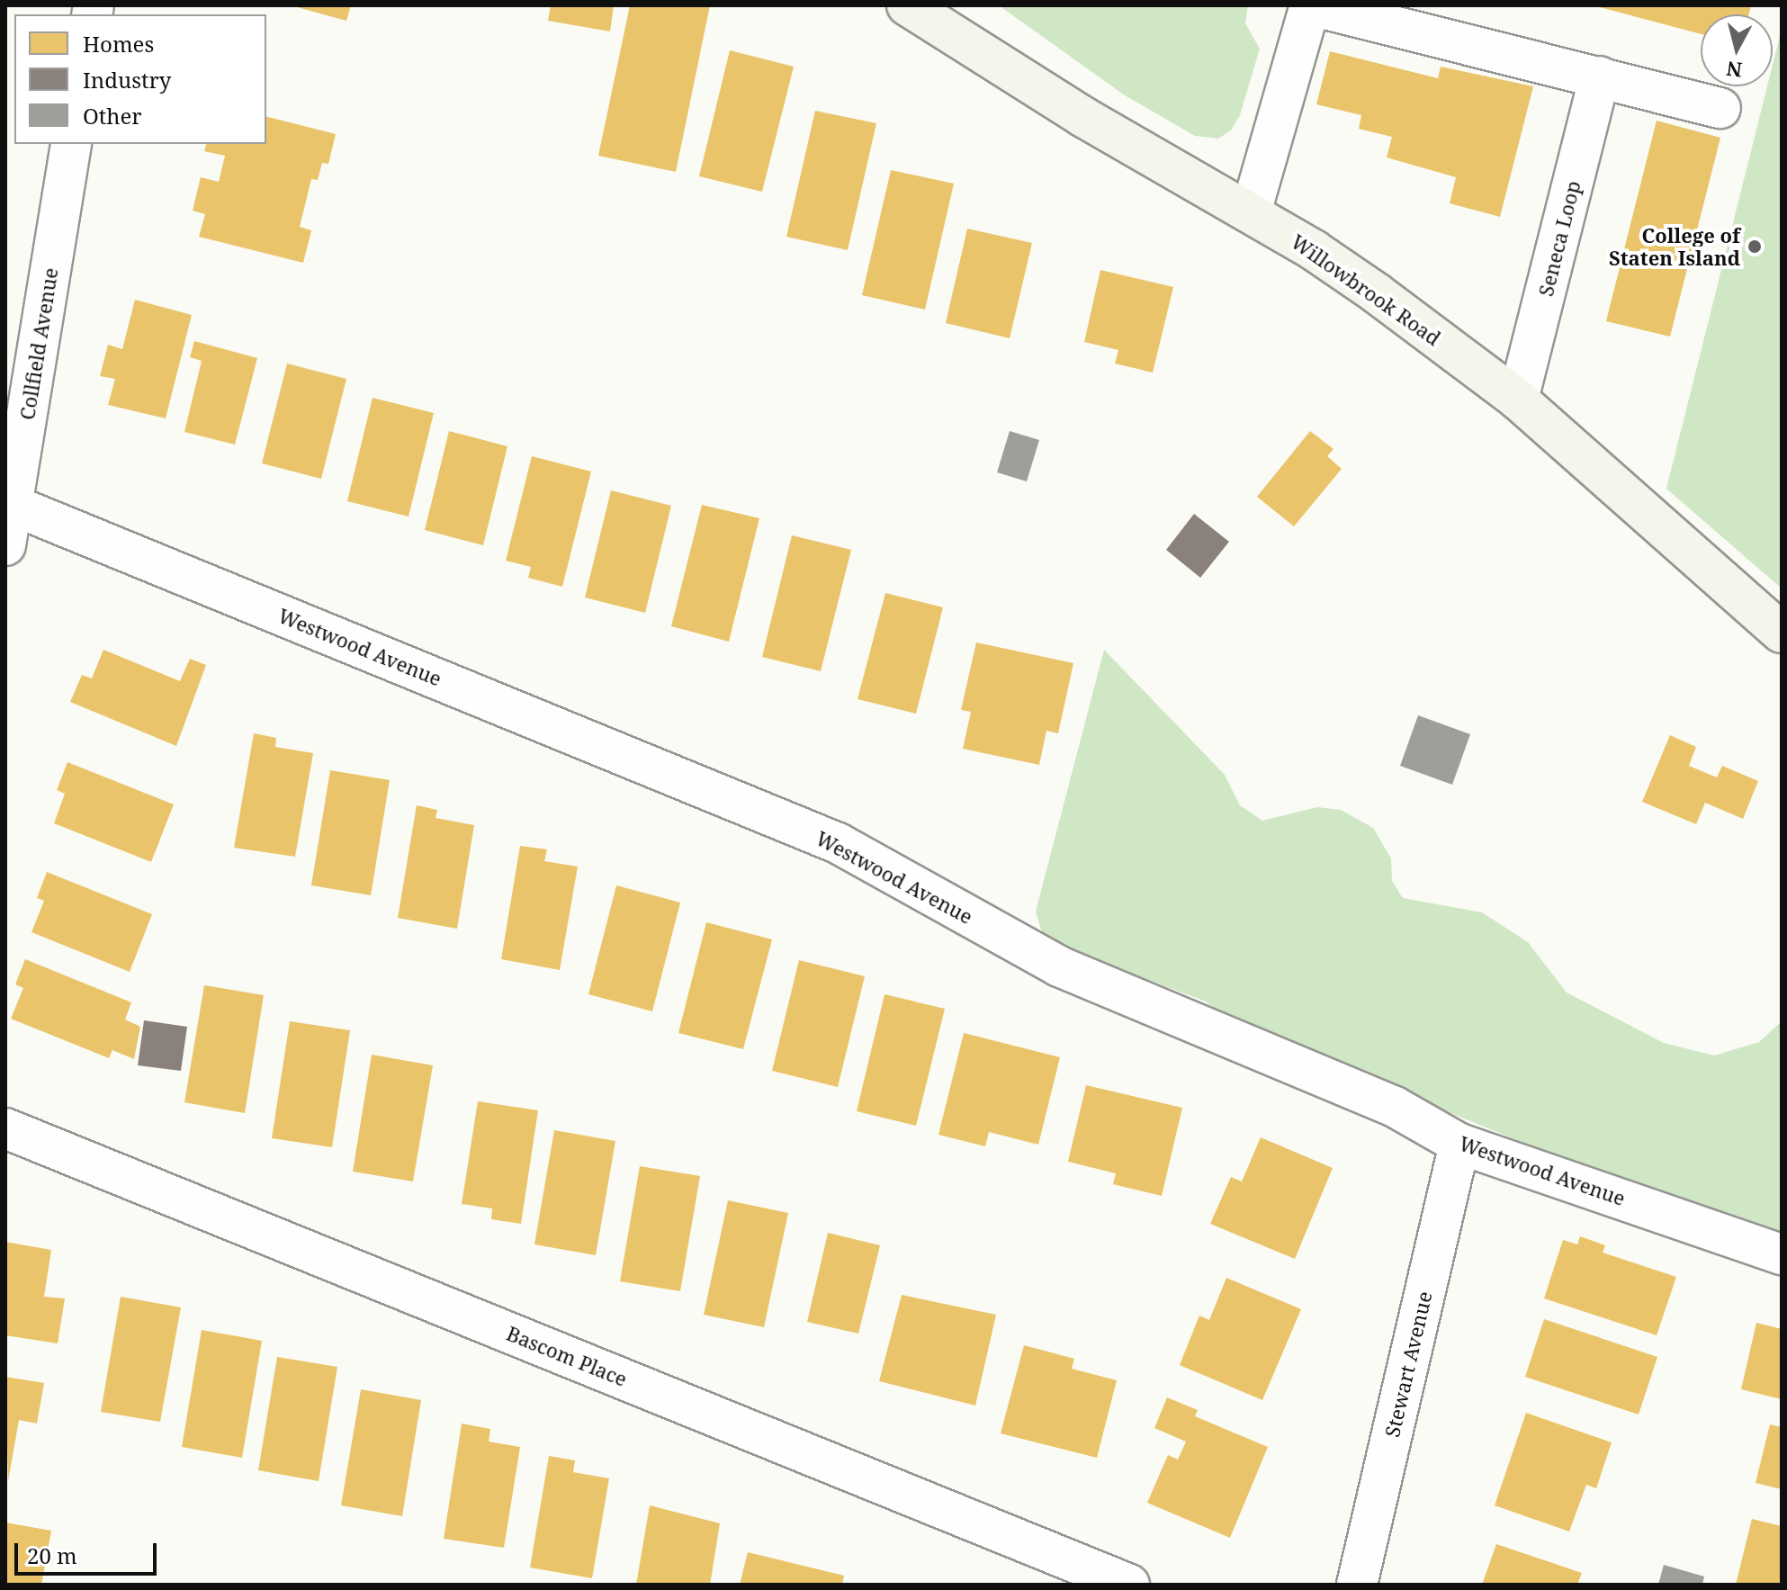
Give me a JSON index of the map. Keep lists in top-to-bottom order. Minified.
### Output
{"streets":{"street":["Seneca Loop","Willowbrook Road","Collfield Avenue","Westwood Avenue","Bascom Place","Stewart Avenue"]},"crossings":[["Seneca Loop","Willowbrook Road"],["Collfield Avenue","Westwood Avenue"],["Westwood Avenue","Stewart Avenue"]],"places":["College of Staten Island"],"legend":["Homes","Industry","Other"],"scale_bar":"20 m","north":"bottom"}
